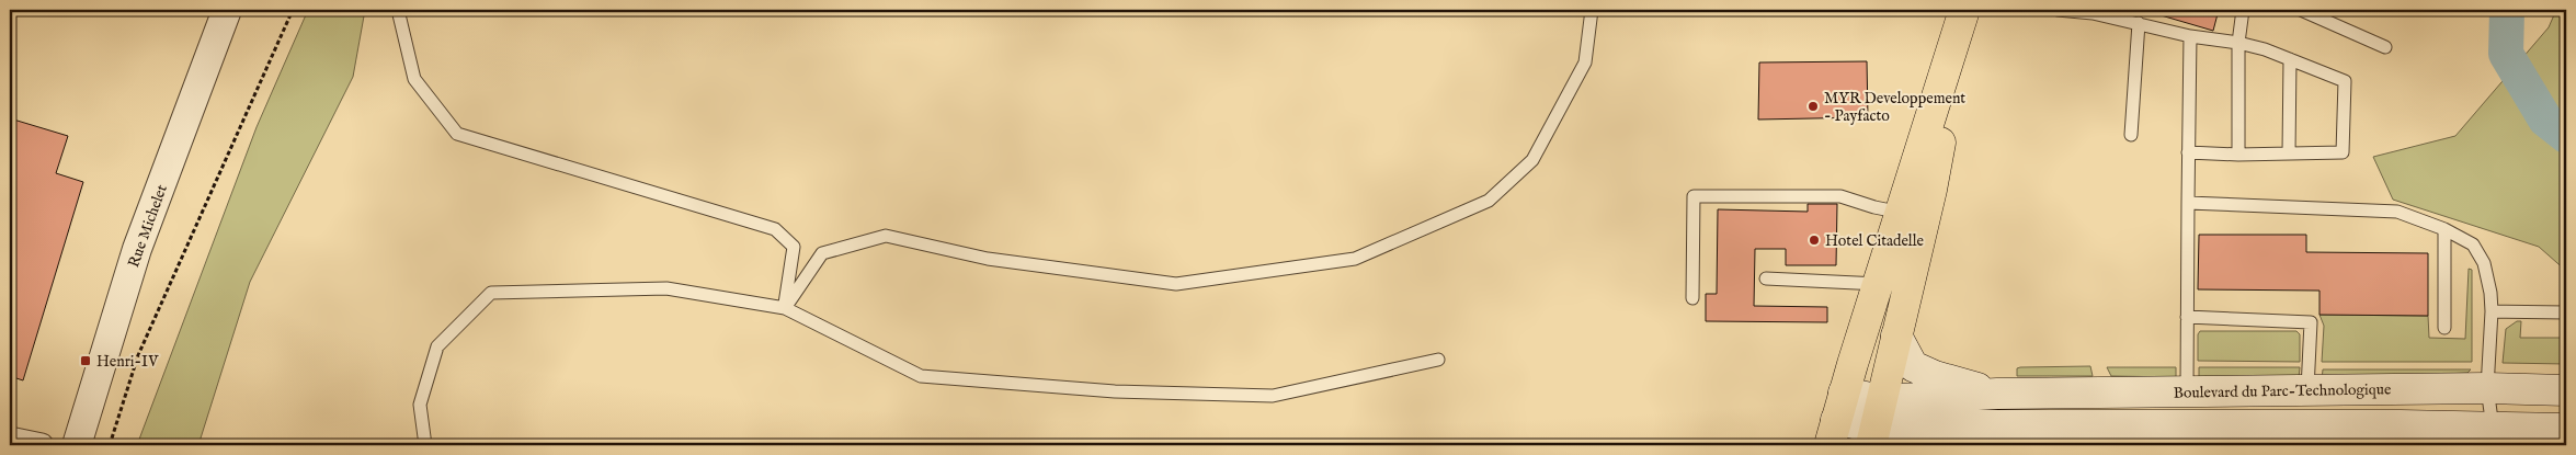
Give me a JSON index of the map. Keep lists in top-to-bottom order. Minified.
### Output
{"streets":{"main road":["Boulevard du Parc-Technologique"],"street":["Rue Michelet"]},"places":{"other":["MYR Developpement - Payfacto","Hotel Citadelle"],"transit":["Henri-IV"]}}
